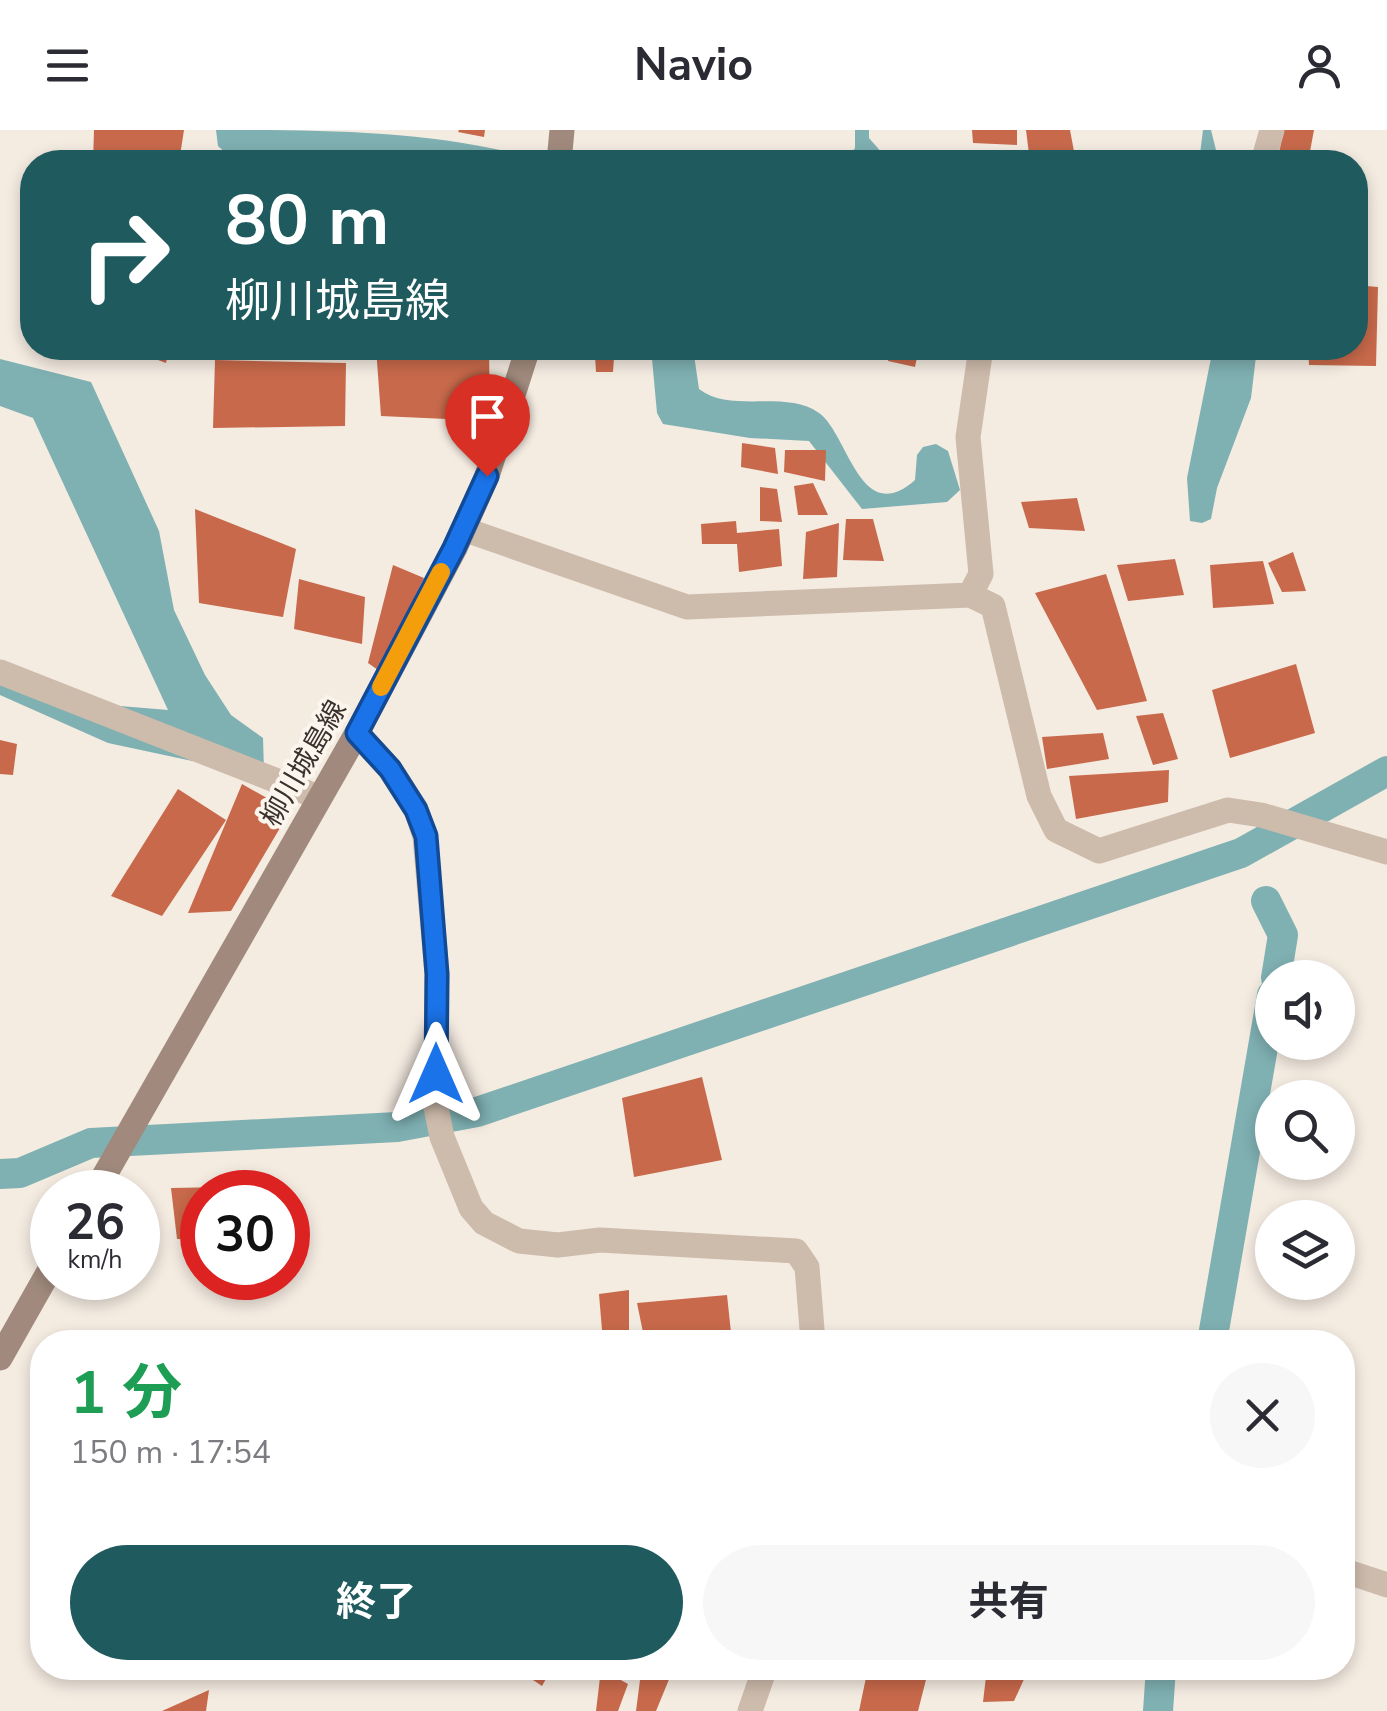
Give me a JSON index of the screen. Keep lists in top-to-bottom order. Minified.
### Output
{"streets":{"main road":["柳川城島線"]},"page":{"header":"Navio","turn":["80 m","柳川城島線"],"speed":"26 km/h","limit":"30","heading":["1 分","150 m · 17:54"],"buttons":["終了","共有"]}}
